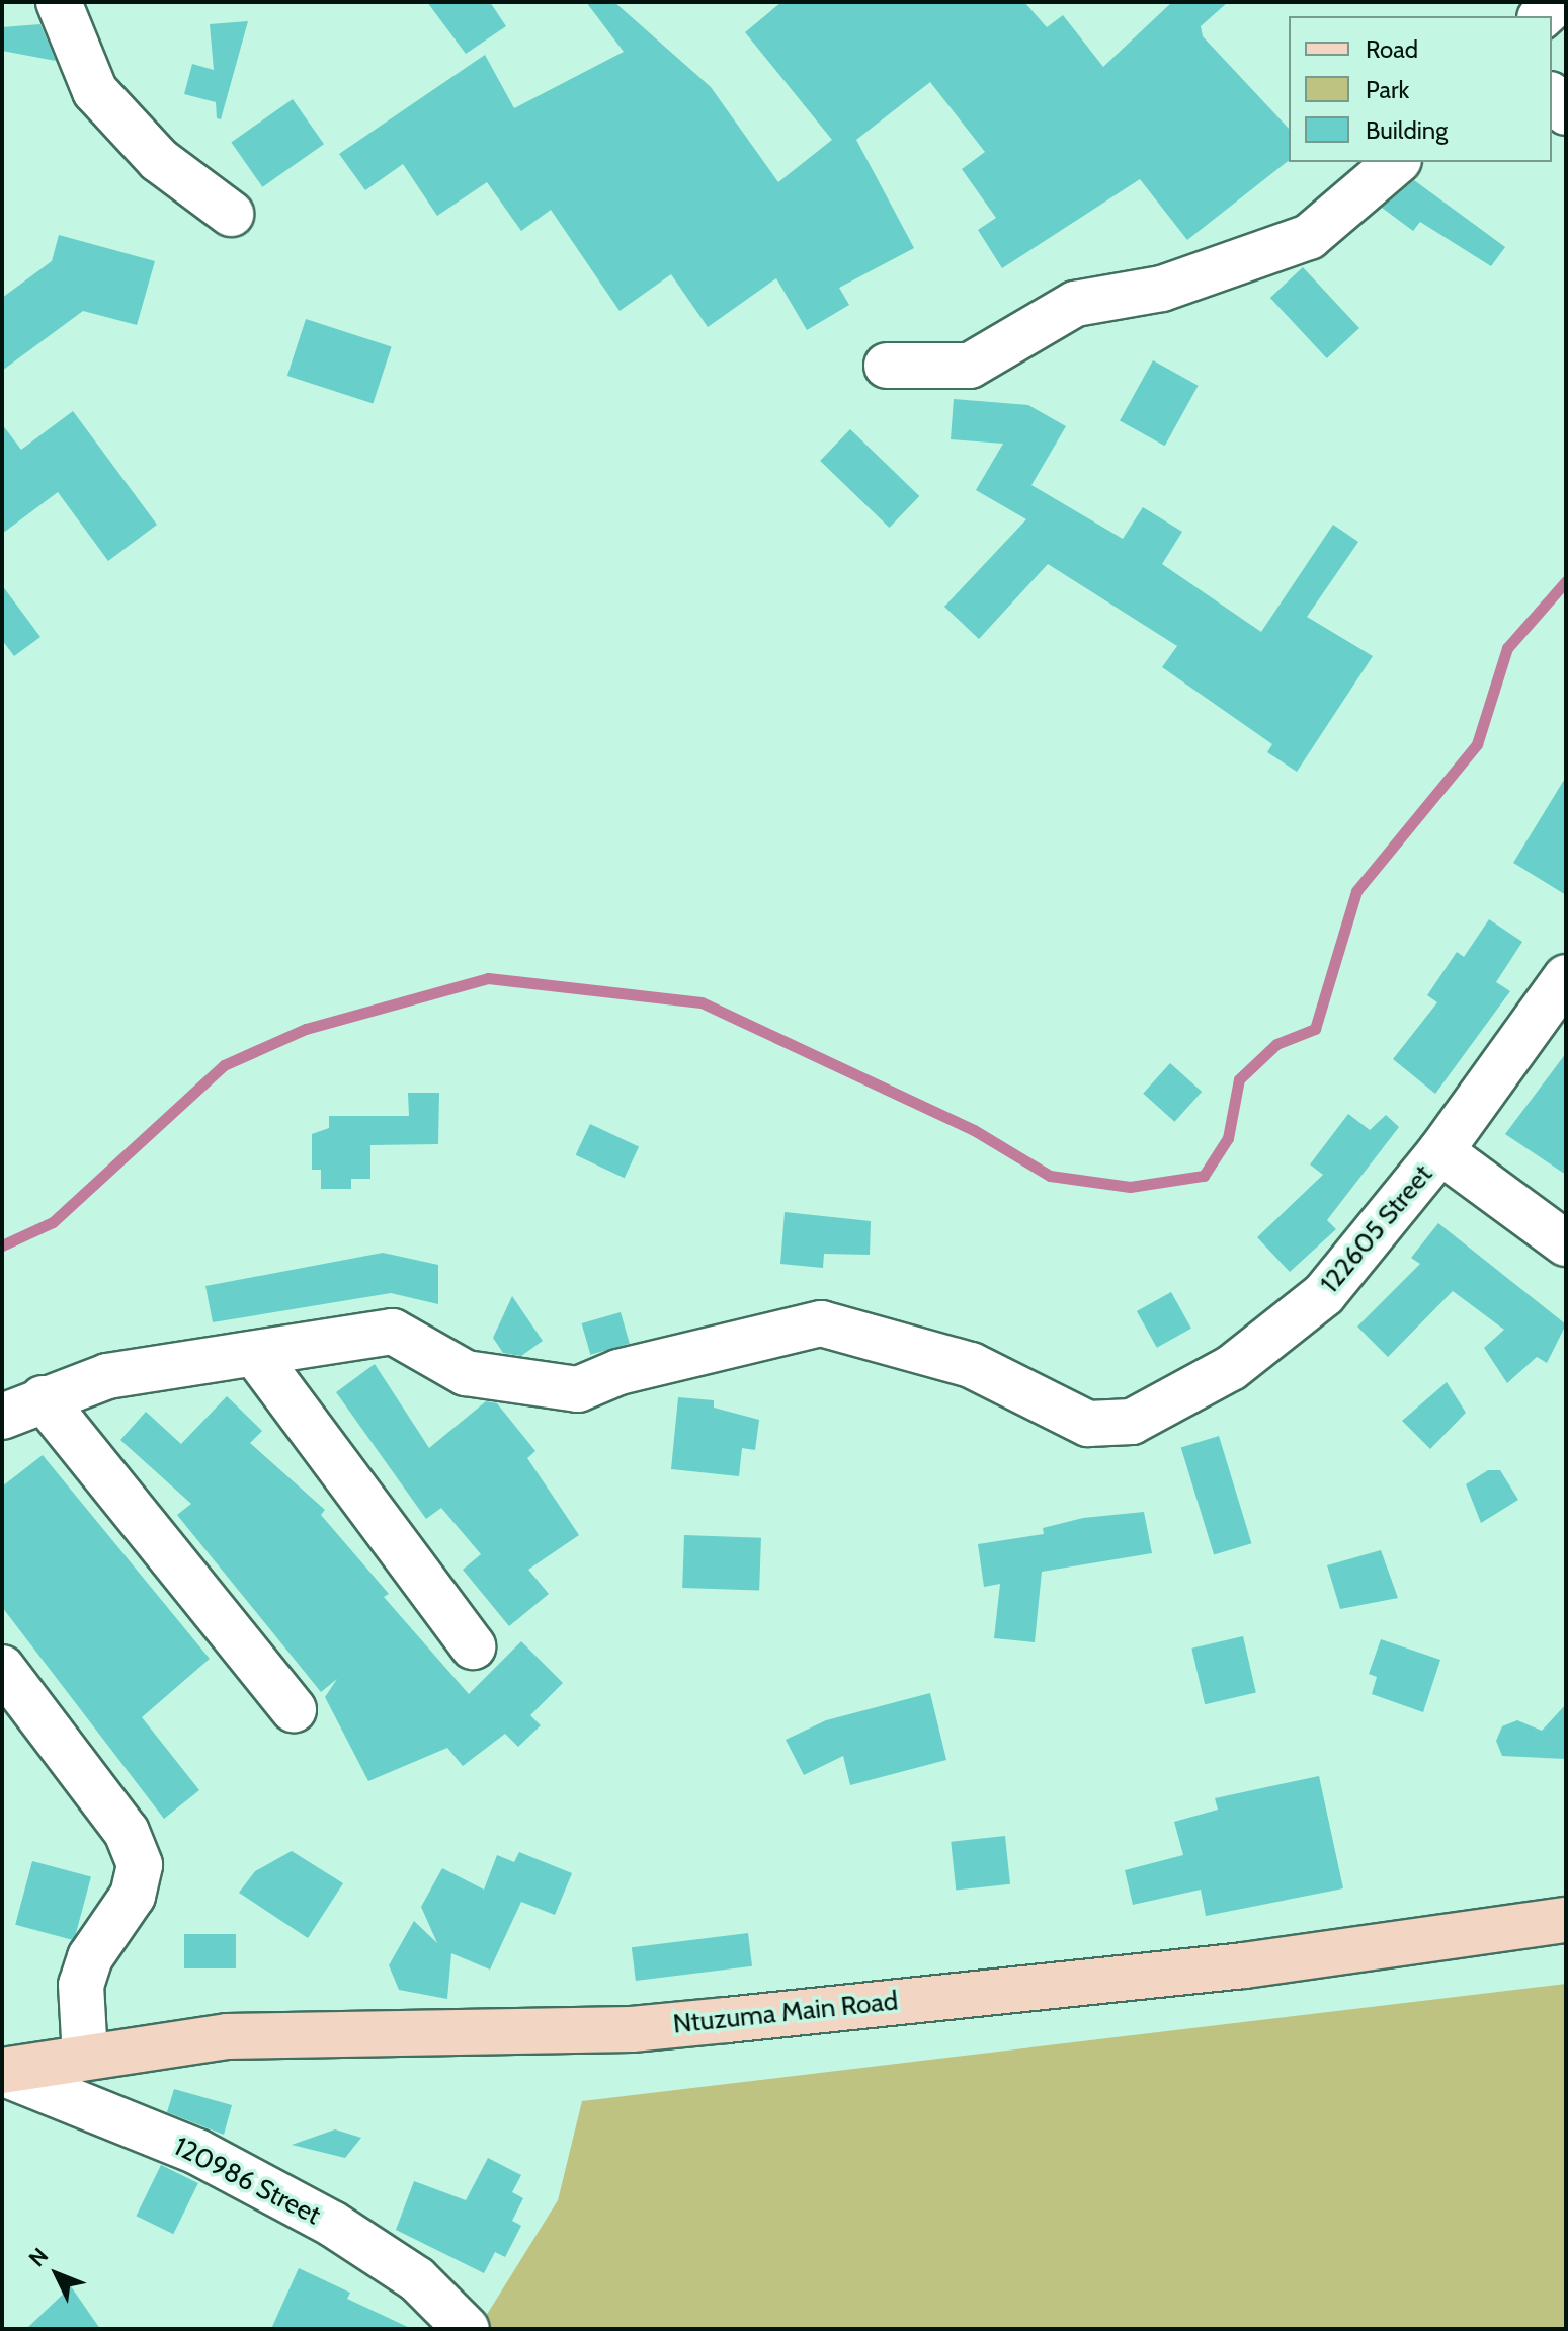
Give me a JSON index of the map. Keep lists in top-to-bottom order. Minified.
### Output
{"streets":{"main road":["Ntuzuma Main Road"],"street":["122605 Street","120986 Street"]},"crossings":[["Ntuzuma Main Road","120986 Street"]],"legend":["Road","Park","Building"],"north":"top left"}
